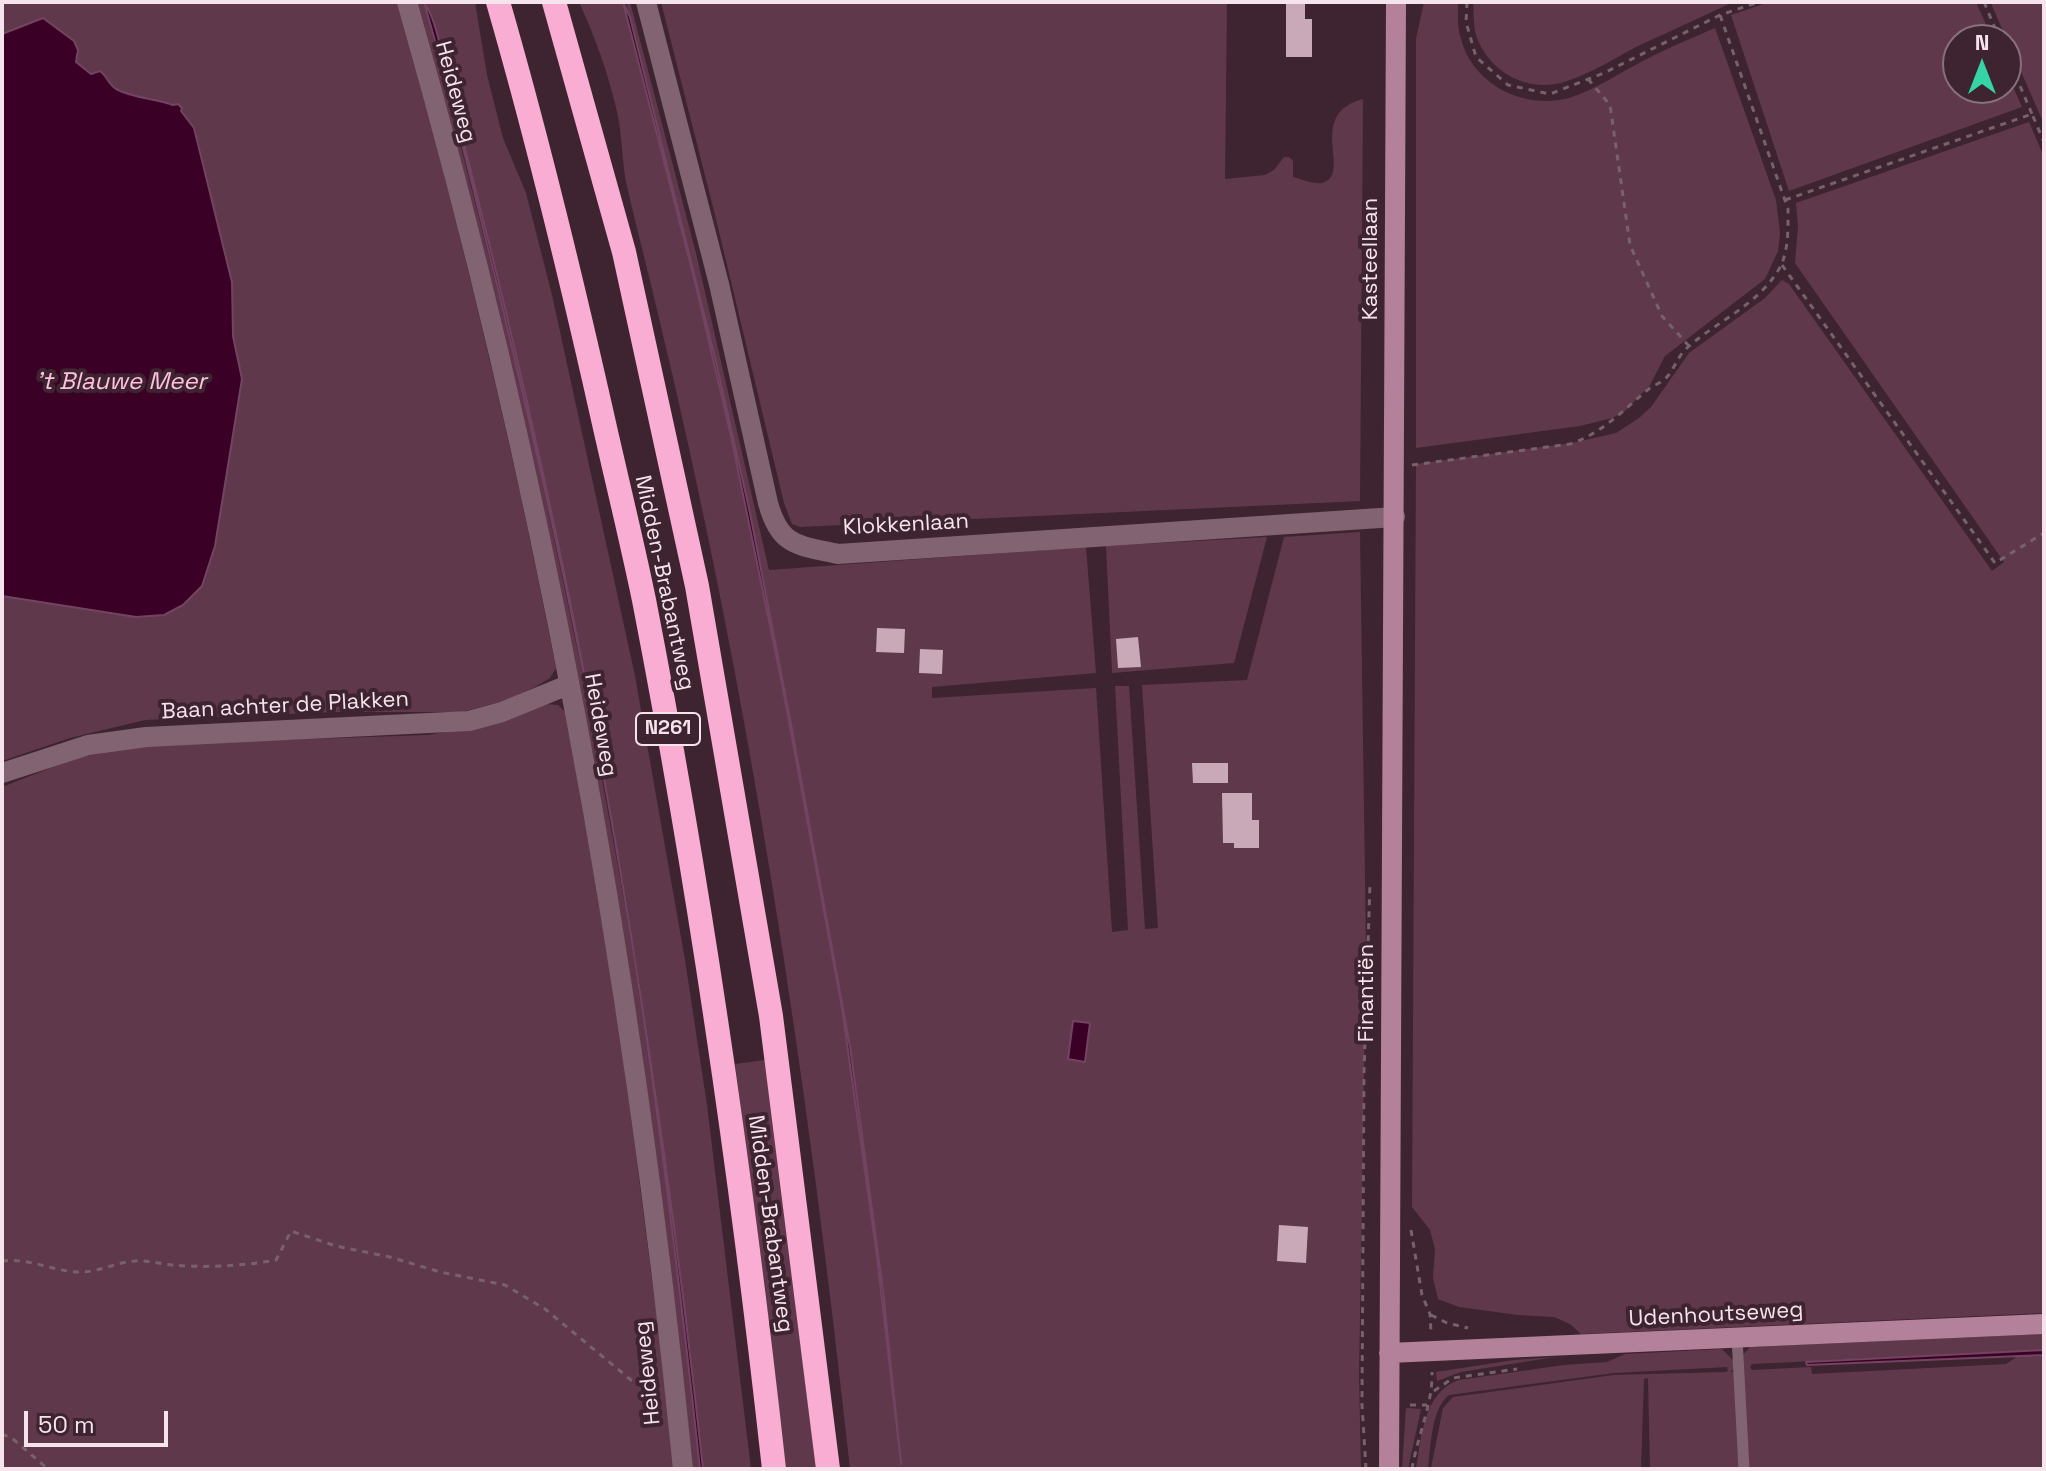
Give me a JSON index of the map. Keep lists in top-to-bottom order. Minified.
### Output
{"streets":{"highway":["Midden-Brabantweg","N261"],"street":["Heideweg","Kasteellaan","Klokkenlaan","Baan achter de Plakken","Finantiën","Udenhoutseweg"]},"crossings":[["Heideweg","Baan achter de Plakken"],["Kasteellaan","Klokkenlaan"],["Kasteellaan","Finantiën"],["Klokkenlaan","Finantiën"],["Finantiën","Udenhoutseweg"]],"water":["'t Blauwe Meer"],"scale_bar":"50 m","north":"top"}
